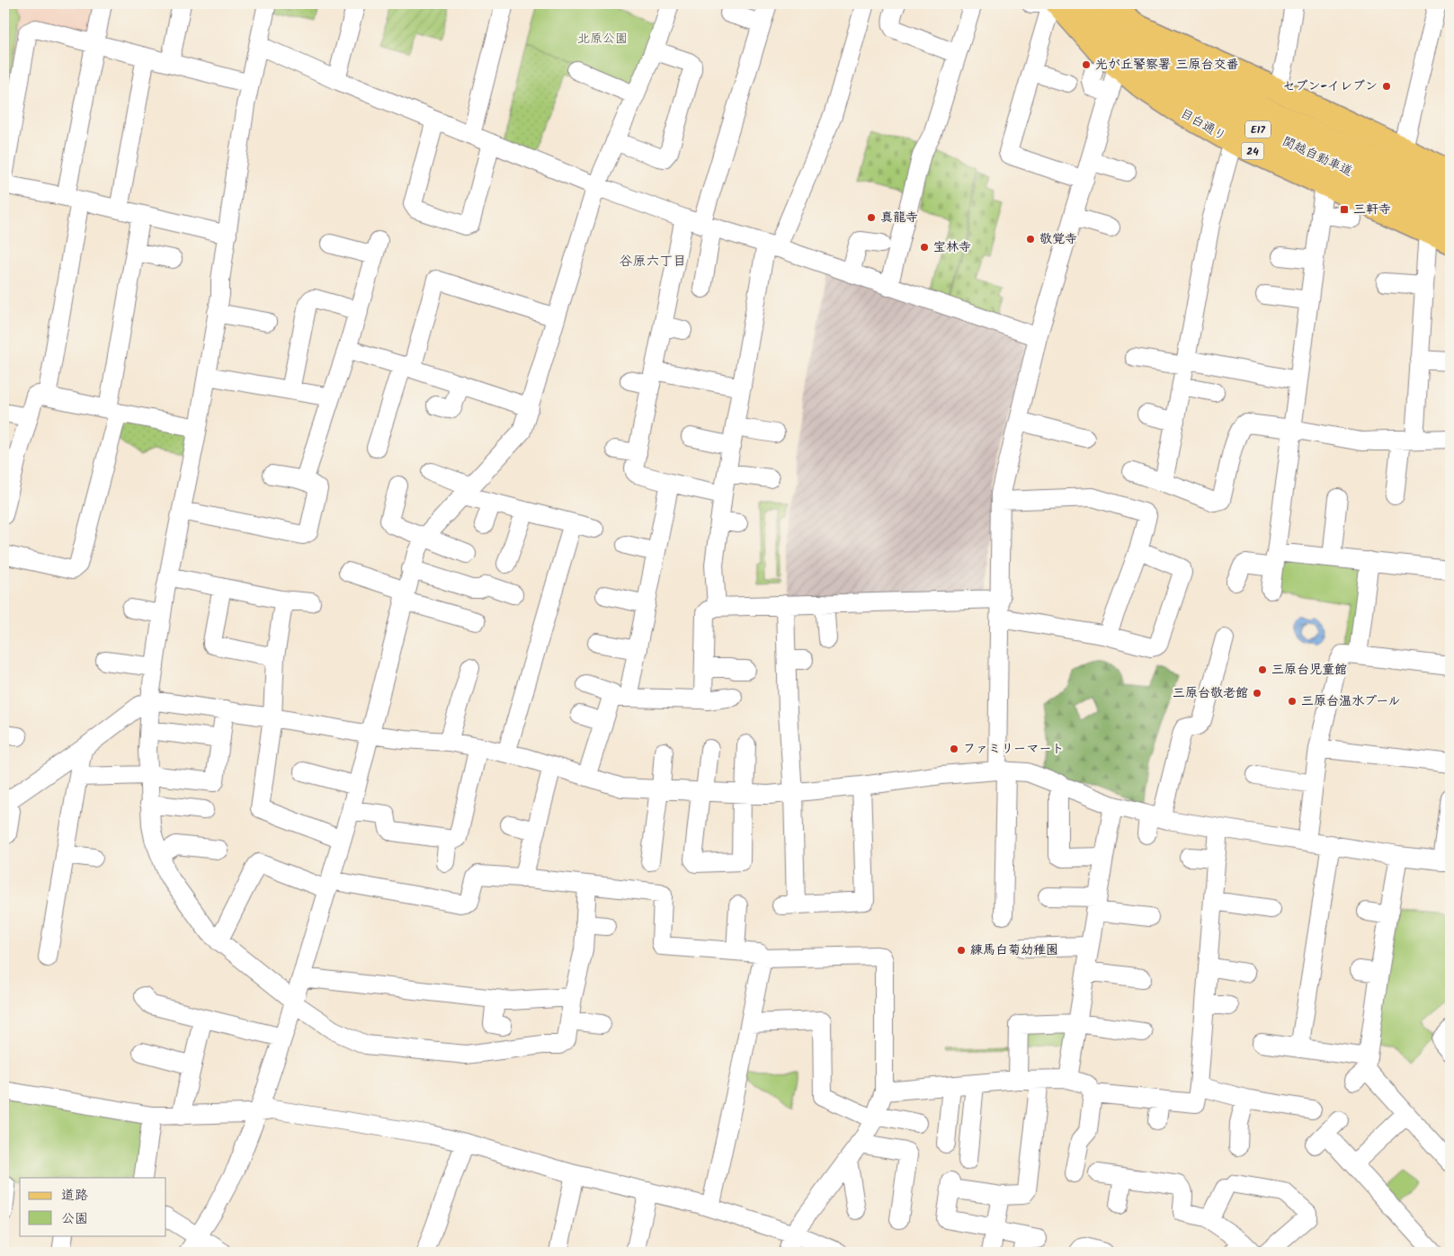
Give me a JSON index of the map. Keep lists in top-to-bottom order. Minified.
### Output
{"streets":{"highway":["E17","関越自動車道"],"main road":["目白通り","24"]},"crossings":[["目白通り","E17"],["目白通り","24"],["目白通り","関越自動車道"],["E17","関越自動車道"],["24","関越自動車道"]],"districts":["谷原六丁目"],"parks":["北原公園"],"places":{"other":["光が丘警察署 三原台交番","セブン-イレブン","真龍寺","敬覚寺","宝林寺","三原台児童館","三原台敬老館","三原台温水プール","ファミリーマート","練馬白菊幼稚園"],"transit":["三軒寺"]},"legend":["道路","公園"]}
